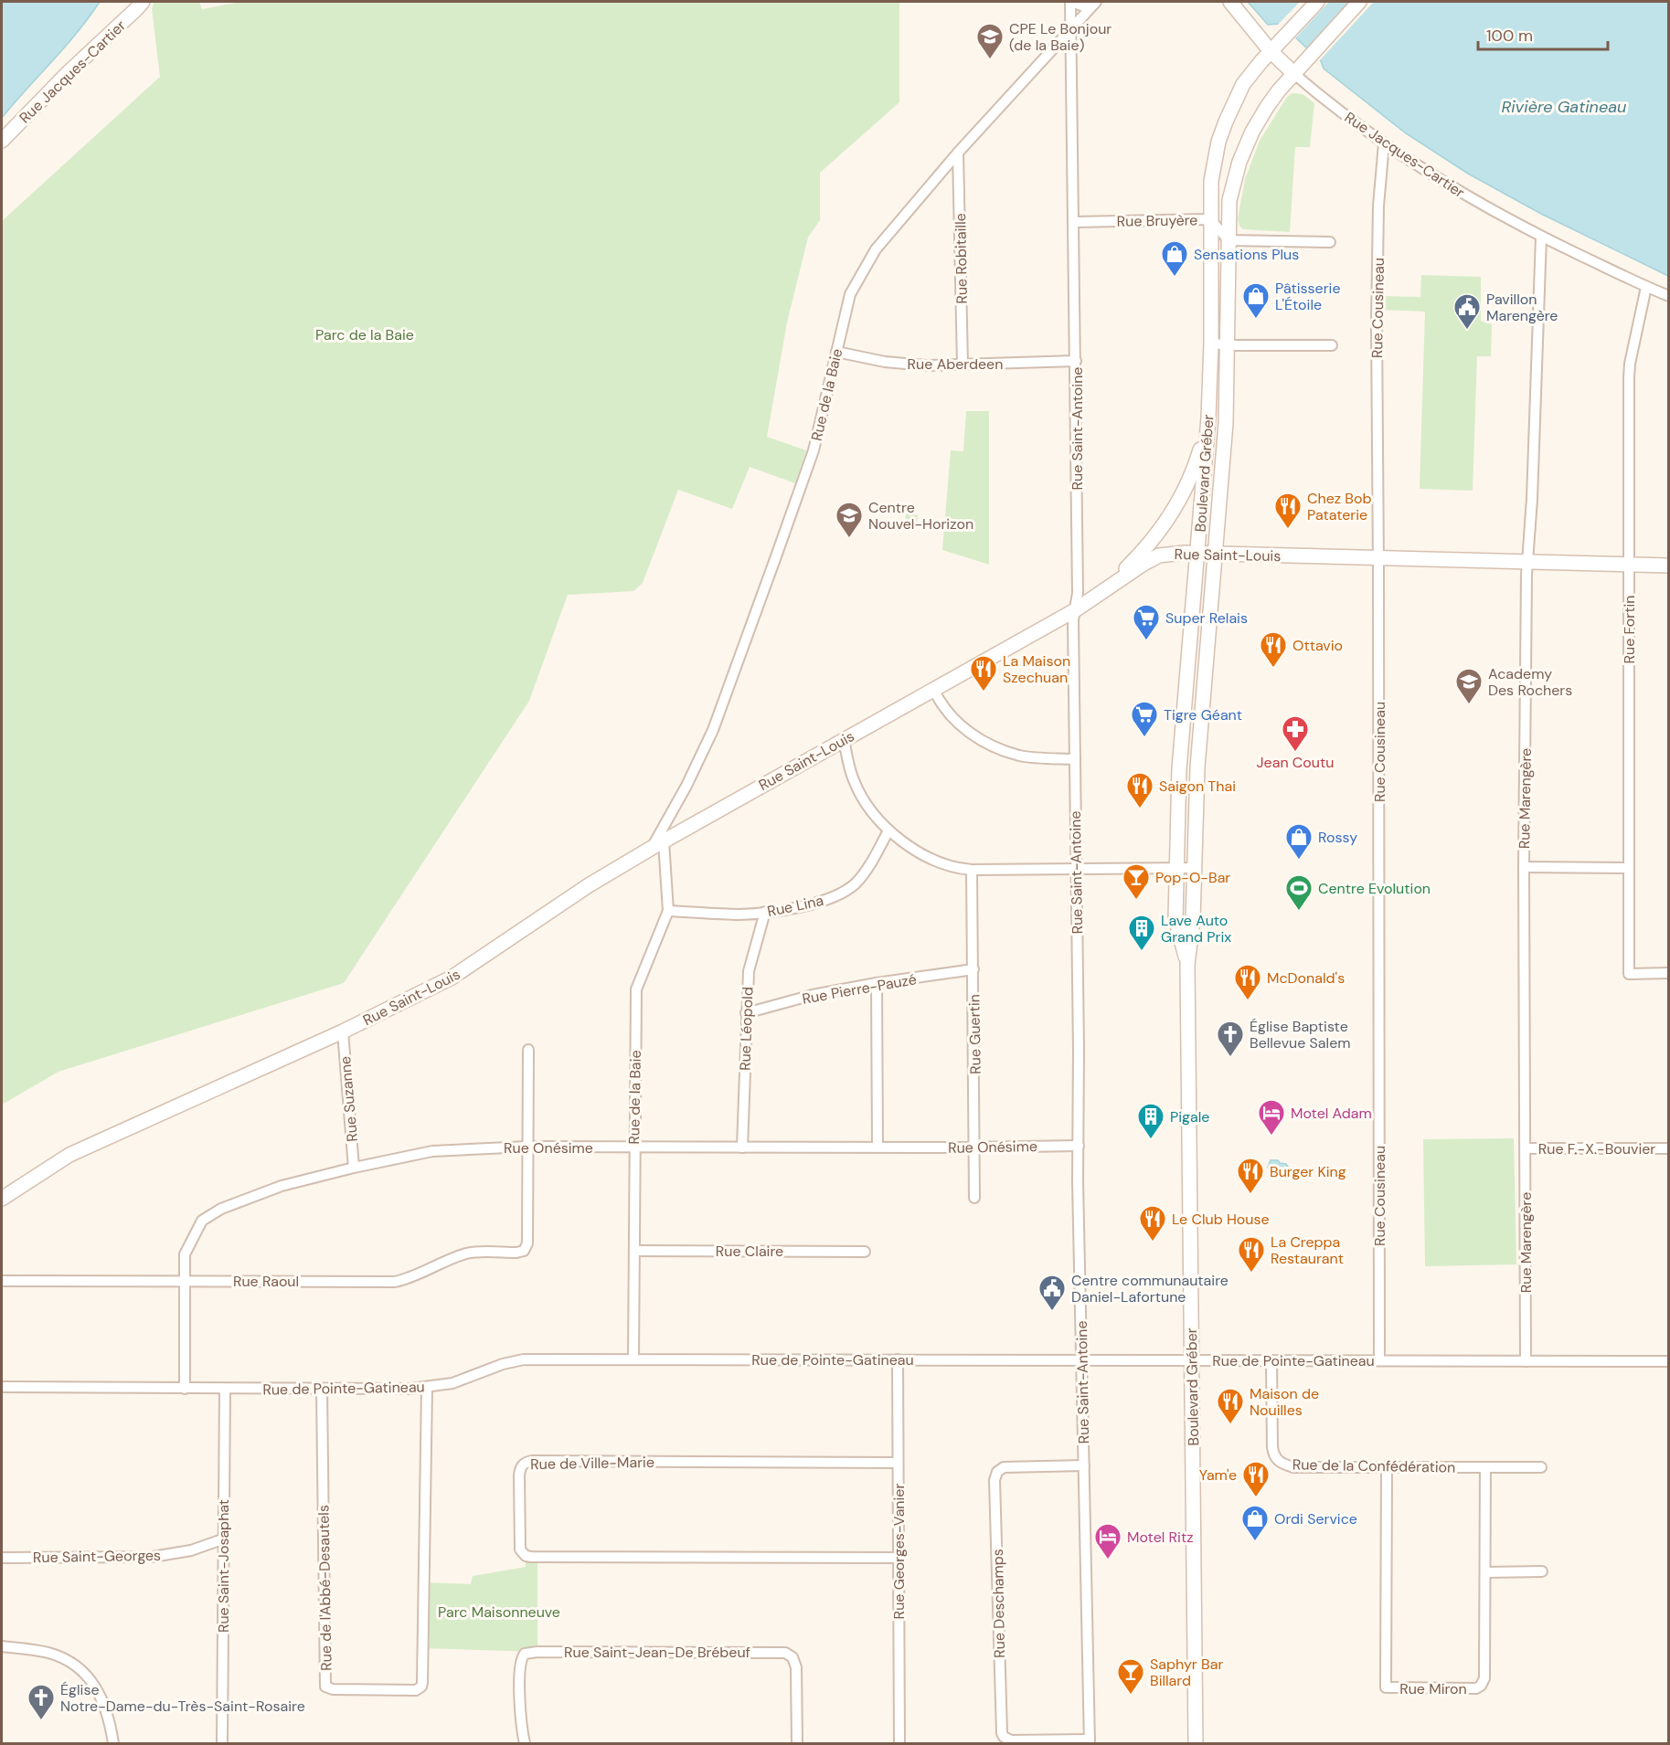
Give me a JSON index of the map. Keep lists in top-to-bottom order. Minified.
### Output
{"streets":{"main road":["Rue Jacques-Cartier","Boulevard Gréber","Rue Saint-Louis"],"street":["Rue Bruyère","Rue Robitaille","Rue Cousineau","Rue Aberdeen","Rue de la Baie","Rue Saint-Antoine","Rue Fortin","Rue Marengère","Rue Lina","Rue Pierre-Pauzé","Rue Léopold","Rue Guertin","Rue Suzanne","Rue Onésime","Rue F.-X.-Bouvier","Rue Claire","Rue Raoul","Rue de Pointe-Gatineau","Rue de Ville-Marie","Rue de la Confédération","Rue Georges-Vanier","Rue Saint-Georges","Rue Saint-Josaphat","Rue de l'Abbé-Desautels","Rue Deschamps","Rue Saint-Jean-De Brébeuf","Rue Miron"]},"crossings":[["Rue Jacques-Cartier","Rue Cousineau"],["Rue Jacques-Cartier","Boulevard Gréber"],["Rue Jacques-Cartier","Rue Fortin"],["Rue Jacques-Cartier","Rue Marengère"],["Rue Bruyère","Rue Saint-Antoine"],["Rue Bruyère","Boulevard Gréber"],["Rue Robitaille","Rue Aberdeen"],["Rue Robitaille","Rue de la Baie"],["Rue Cousineau","Rue Saint-Louis"],["Rue Cousineau","Rue de Pointe-Gatineau"],["Rue Aberdeen","Rue de la Baie"],["Rue Aberdeen","Rue Saint-Antoine"],["Rue de la Baie","Rue Saint-Antoine"],["Rue de la Baie","Rue Saint-Louis"],["Rue de la Baie","Rue Lina"],["Rue de la Baie","Rue Onésime"],["Rue de la Baie","Rue Claire"],["Rue de la Baie","Rue de Pointe-Gatineau"],["Rue Saint-Antoine","Rue Saint-Louis"],["Rue Saint-Antoine","Rue Onésime"],["Rue Saint-Antoine","Rue de Pointe-Gatineau"],["Rue Saint-Antoine","Rue Deschamps"],["Boulevard Gréber","Rue Saint-Louis"],["Boulevard Gréber","Rue de Pointe-Gatineau"],["Rue Saint-Louis","Rue Fortin"],["Rue Saint-Louis","Rue Marengère"],["Rue Saint-Louis","Rue Suzanne"],["Rue Marengère","Rue F.-X.-Bouvier"],["Rue Marengère","Rue de Pointe-Gatineau"],["Rue Lina","Rue Léopold"],["Rue Pierre-Pauzé","Rue Léopold"],["Rue Pierre-Pauzé","Rue Guertin"],["Rue Léopold","Rue Onésime"],["Rue Guertin","Rue Onésime"],["Rue Suzanne","Rue Onésime"],["Rue Onésime","Rue Raoul"],["Rue Onésime","Rue de Pointe-Gatineau"],["Rue de Pointe-Gatineau","Rue de la Confédération"],["Rue de Pointe-Gatineau","Rue Georges-Vanier"],["Rue de Pointe-Gatineau","Rue Saint-Josaphat"],["Rue de Pointe-Gatineau","Rue de l'Abbé-Desautels"],["Rue de Ville-Marie","Rue Georges-Vanier"],["Rue de la Confédération","Rue Miron"],["Rue Saint-Georges","Rue Saint-Josaphat"]],"water":["Rivière Gatineau"],"parks":["Parc de la Baie","Parc Maisonneuve"],"places":{"school or university":["CPE Le Bonjour (de la Baie)","Centre Nouvel-Horizon","Academy Des Rochers"],"shop":["Sensations Plus","Pâtisserie L'Étoile","Rossy","Ordi Service"],"public building":["Pavillon Marengère","Centre communautaire Daniel-Lafortune"],"restaurant":["Chez Bob Pataterie","Ottavio","La Maison Szechuan","Saigon Thai","McDonald's","Burger King","Le Club House","La Creppa Restaurant","Maison de Nouilles","Yam'e"],"supermarket":["Super Relais","Tigre Géant"],"pharmacy":["Jean Coutu"],"bar":["Pop-O-Bar","Saphyr Bar Billard"],"sports":["Centre Evolution"],"building":["Lave Auto Grand Prix","Pigale"],"church":["Église Baptiste Bellevue Salem","Église Notre-Dame-du-Très-Saint-Rosaire"],"hotel":["Motel Adam","Motel Ritz"]},"scale_bar":"100 m"}
